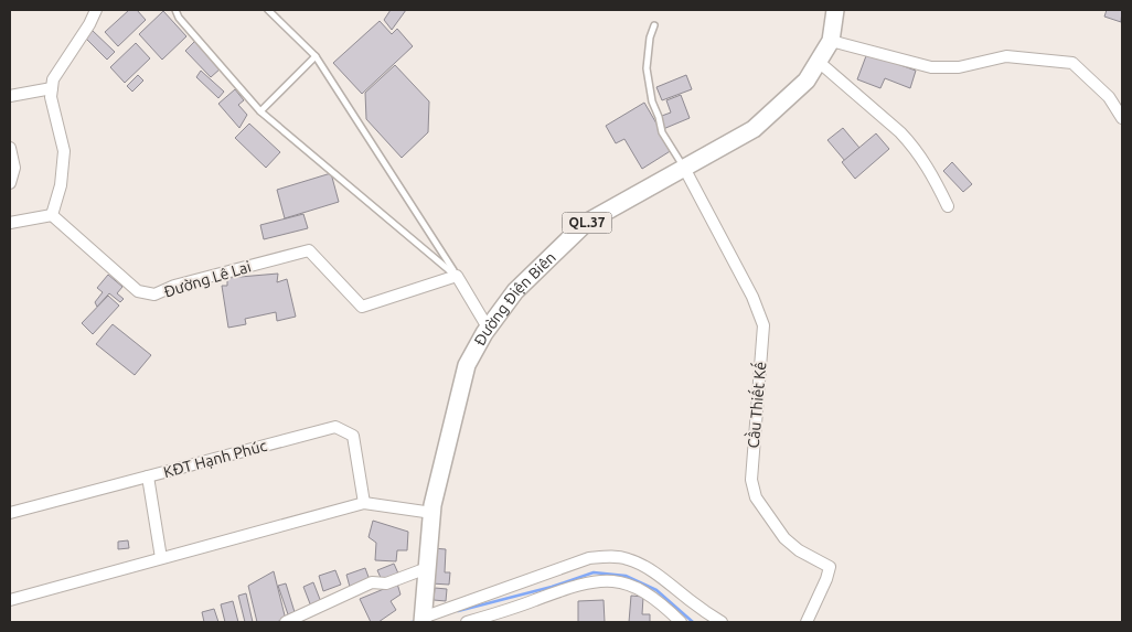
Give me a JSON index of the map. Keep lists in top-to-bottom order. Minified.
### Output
{"streets":{"main road":["QL.37","Đường Điện Biên"],"street":["Đường Lê Lai","Cầu Thiết Kế","KĐT Hạnh Phúc"]},"crossings":[["Đường Điện Biên","Cầu Thiết Kế"]]}
